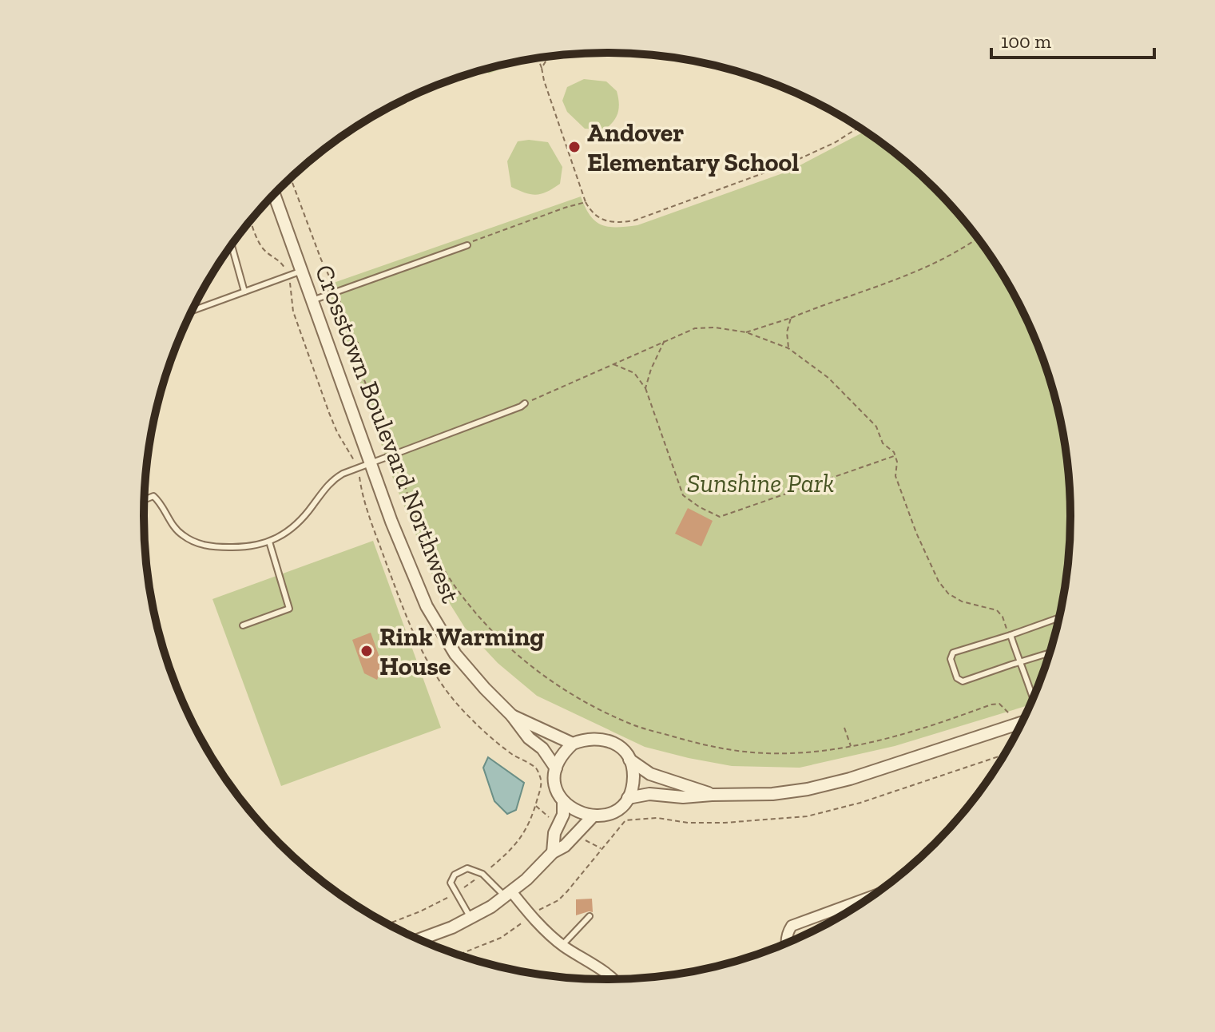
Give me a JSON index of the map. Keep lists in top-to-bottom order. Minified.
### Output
{"streets":{"street":["Crosstown Boulevard Northwest"]},"parks":["Sunshine Park"],"places":["Andover Elementary School","Rink Warming House"],"scale_bar":"100 m"}
